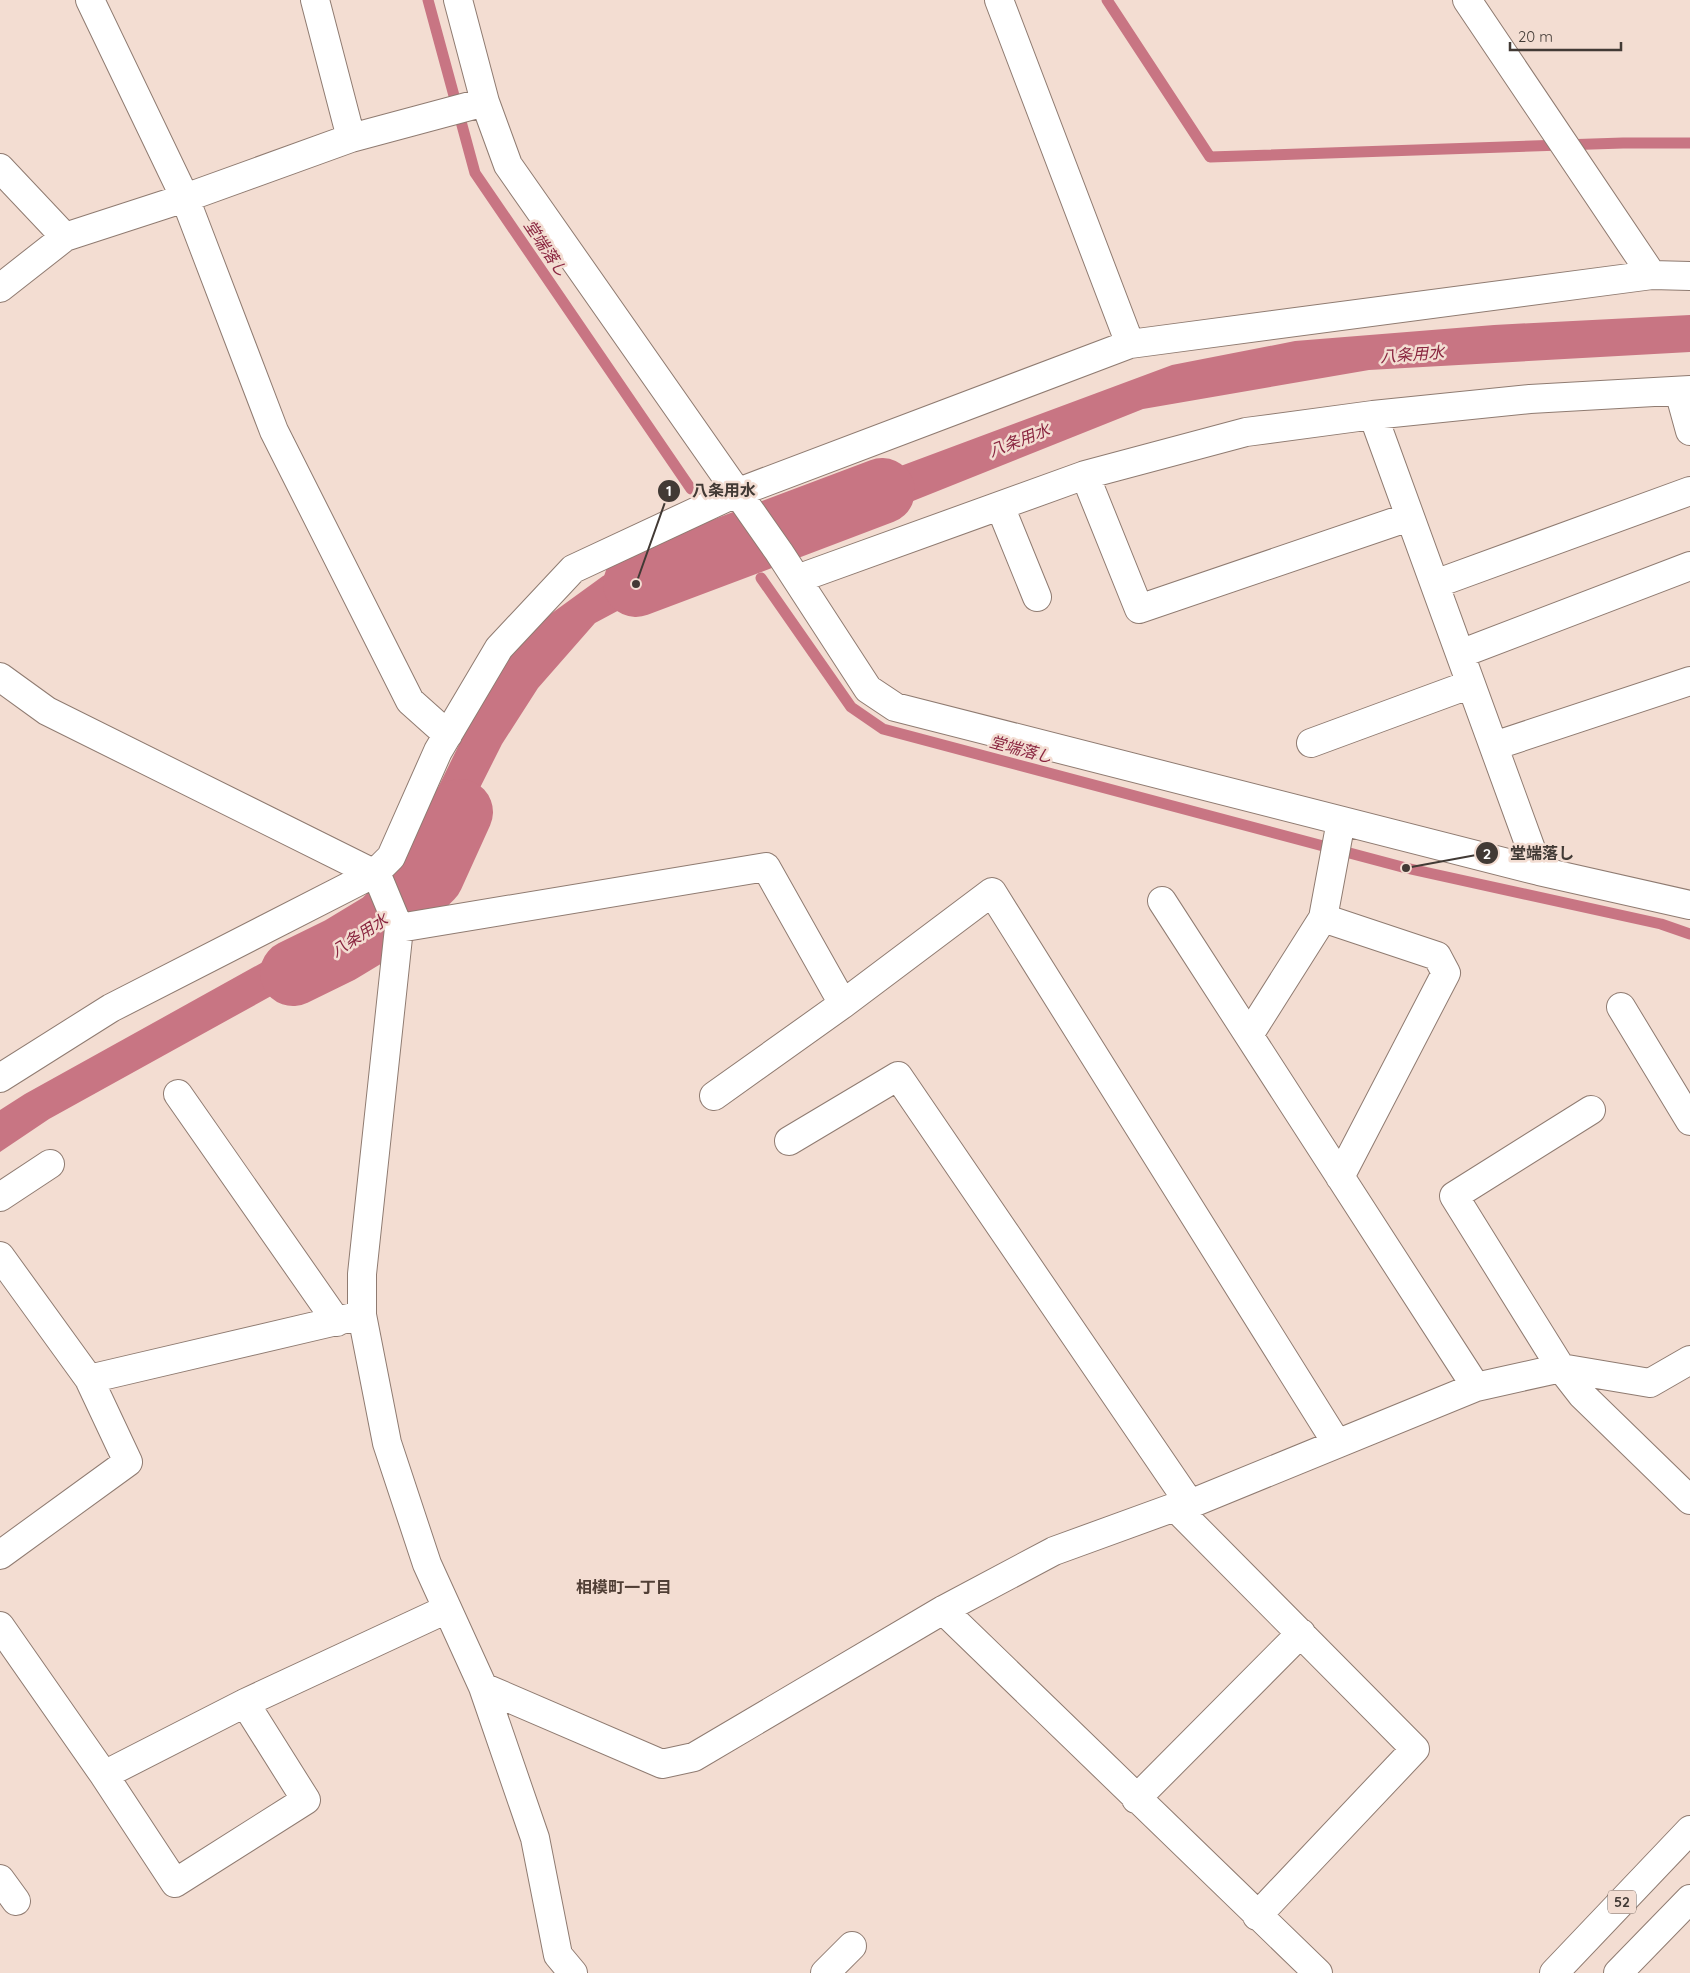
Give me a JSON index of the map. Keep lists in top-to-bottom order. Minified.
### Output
{"streets":{"street":["52"]},"districts":["相模町一丁目"],"water":["堂端落し","八条用水"],"places":["八条用水","堂端落し"],"scale_bar":"20 m"}
